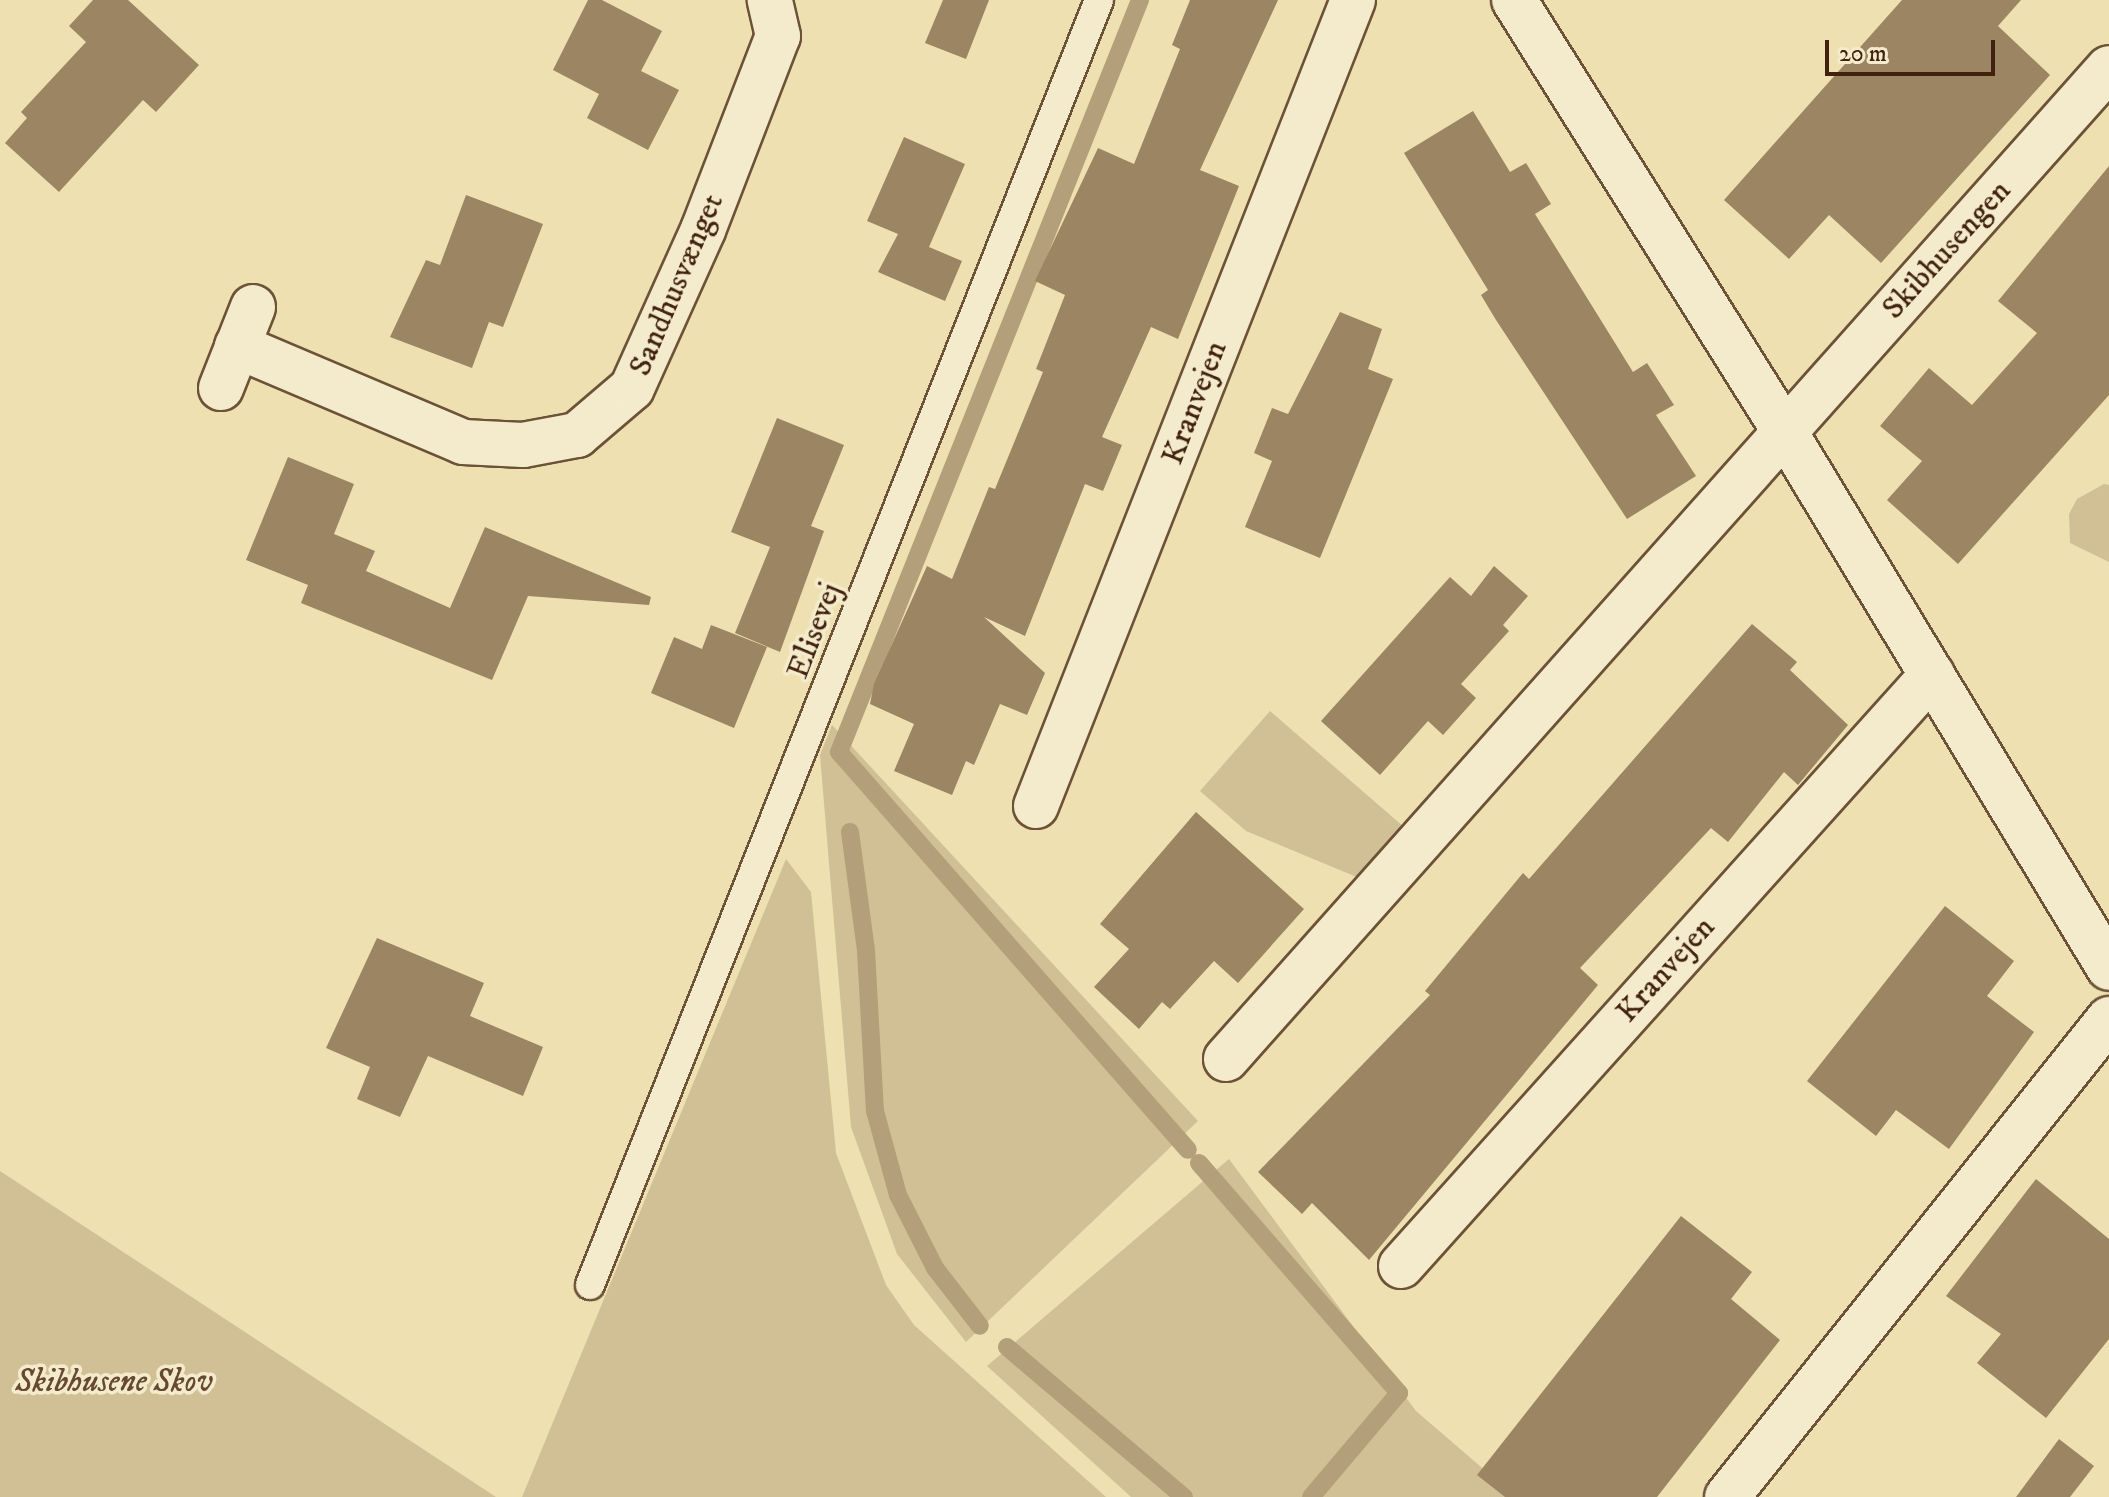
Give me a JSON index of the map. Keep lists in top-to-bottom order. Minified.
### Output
{"streets":{"street":["Skibhusengen","Sandhusvænget","Kranvejen"],"lane":["Elisevej"]},"parks":["Skibhusene Skov"],"scale_bar":"20 m"}
